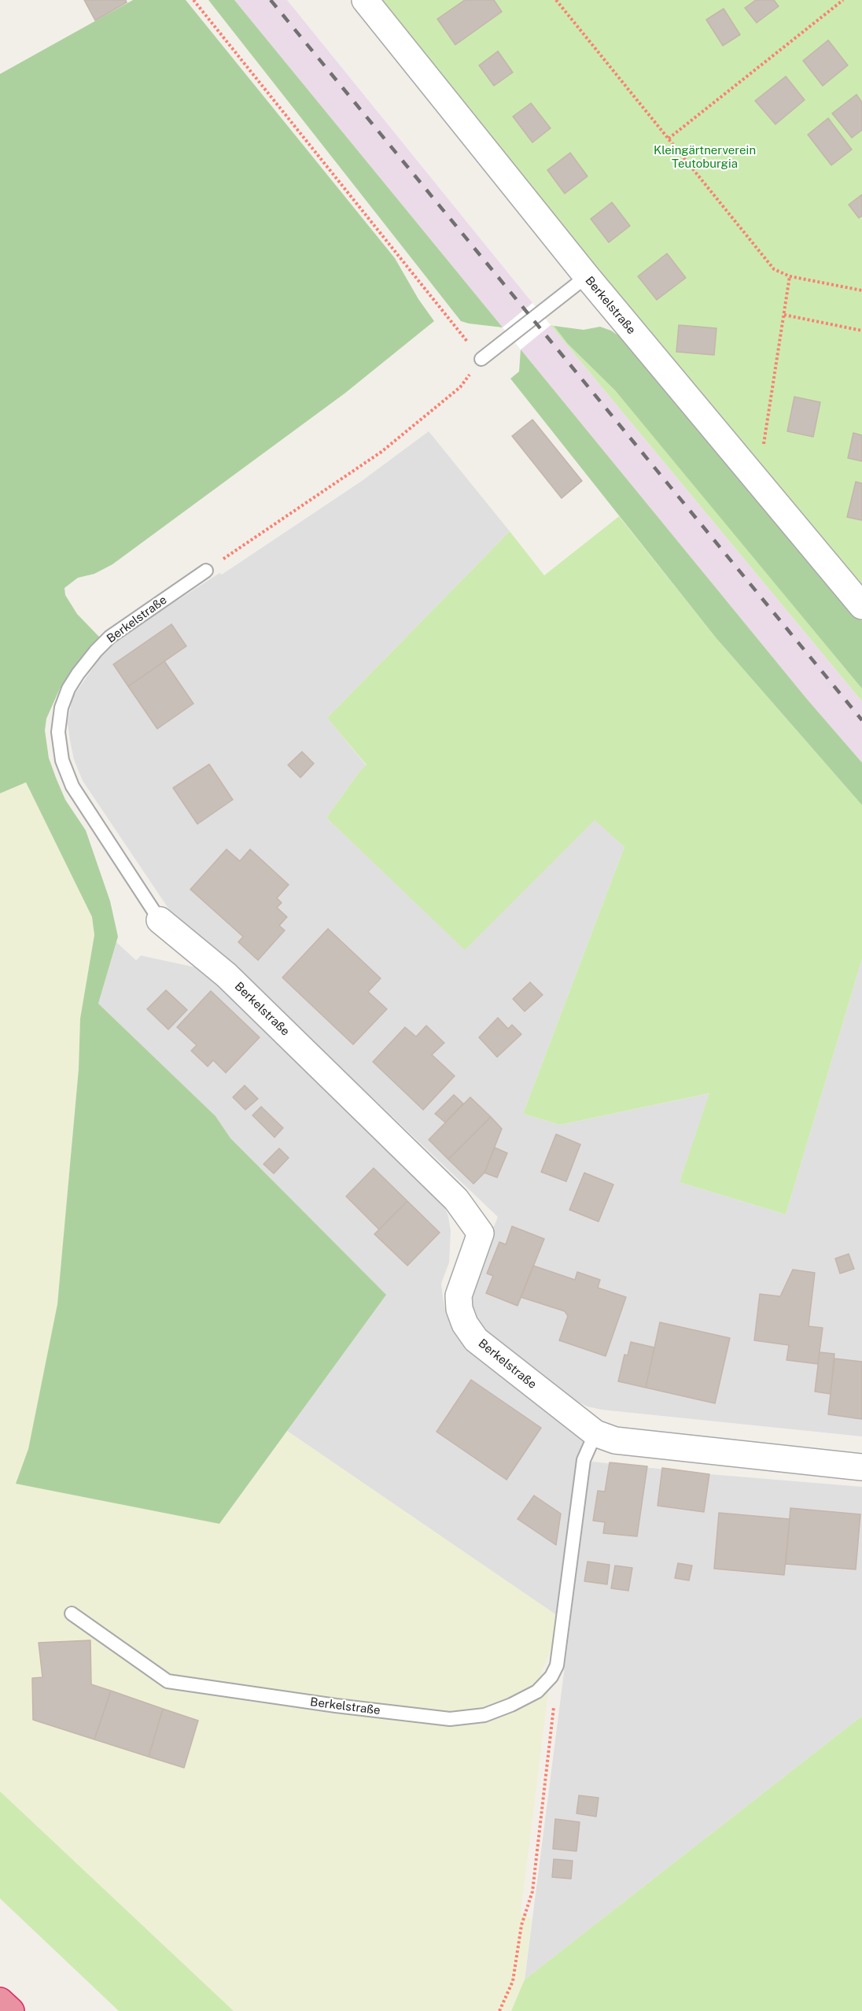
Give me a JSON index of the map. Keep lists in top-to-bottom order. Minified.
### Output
{"streets":{"street":["Berkelstraße"]},"parks":["Kleingärtnerverein Teutoburgia"]}
